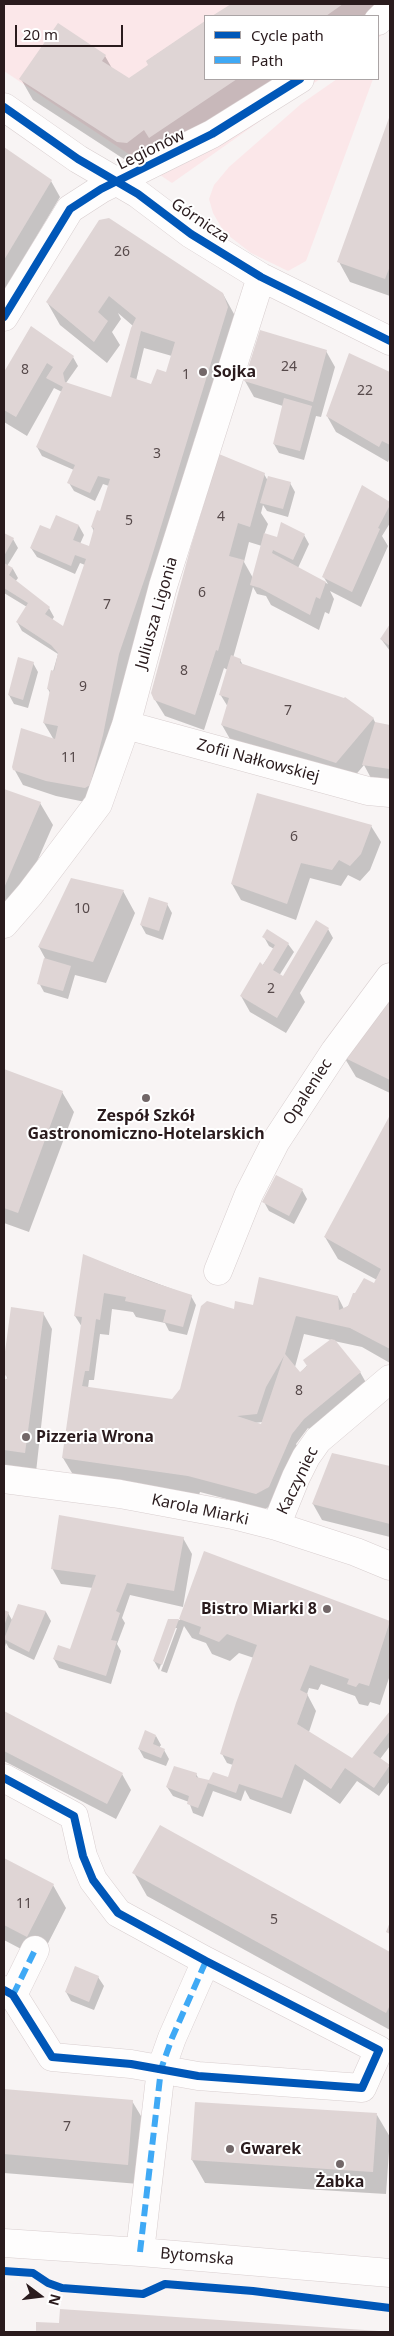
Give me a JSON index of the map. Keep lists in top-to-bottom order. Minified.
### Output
{"streets":{"street":["Legionów","Górnicza","Juliusza Ligonia","Zofii Nałkowskiej","Opaleniec","Kaczyniec","Karola Miarki","Bytomska"]},"crossings":[["Legionów","Górnicza"],["Górnicza","Juliusza Ligonia"],["Juliusza Ligonia","Zofii Nałkowskiej"],["Kaczyniec","Karola Miarki"]],"places":["Sojka","Zespół Szkół Gastronomiczno-Hotelarskich","Pizzeria Wrona","Bistro Miarki 8","Gwarek","Żabka"],"house_numbers":["26","24","8","1","22","3","4","5","6","7","8","9","7","11","6","10","2","8","11","5","7"],"legend":["Cycle path","Path"],"scale_bar":"20 m","north":"right"}
